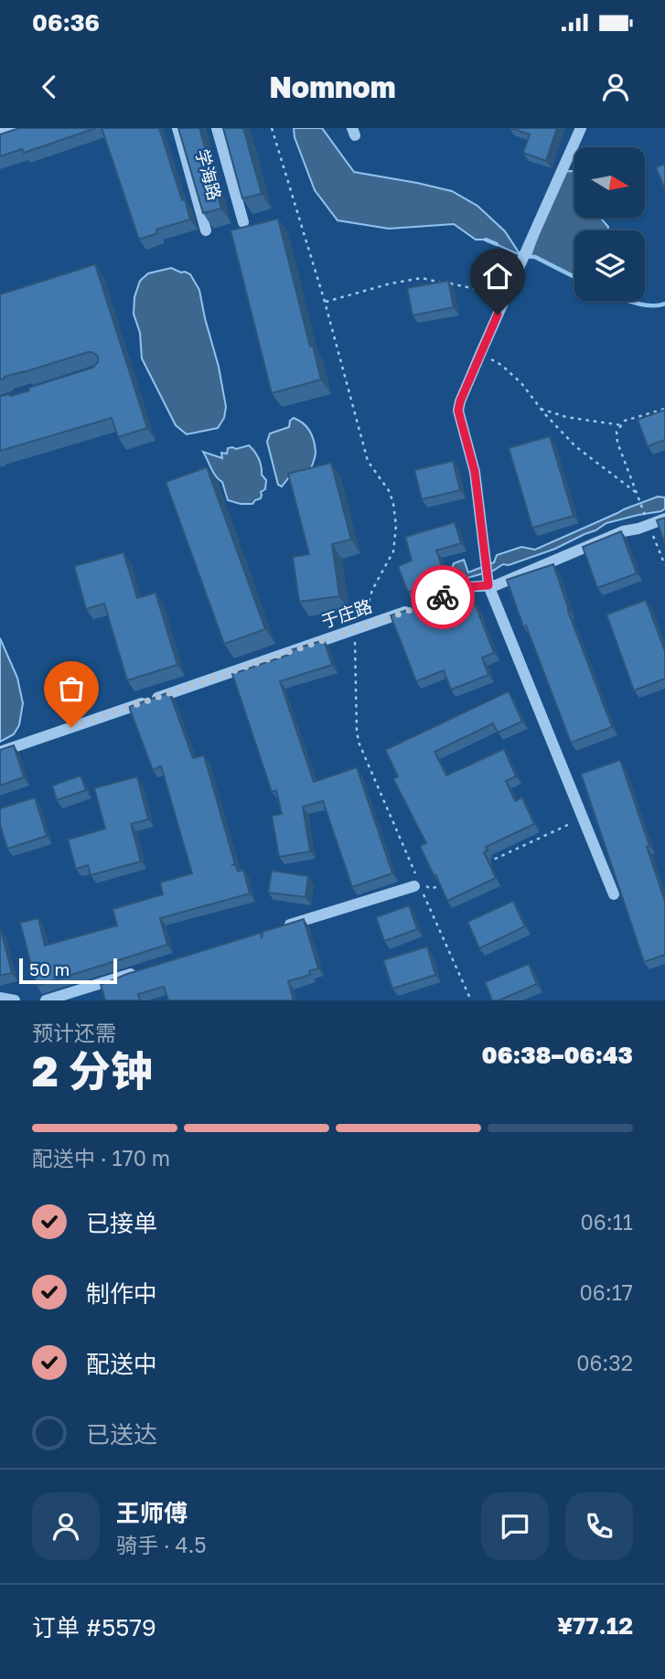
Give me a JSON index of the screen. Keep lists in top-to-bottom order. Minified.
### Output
{"streets":{"street":["学海路","于庄路"]},"scale_bar":"50 m","north":"right","page":{"status":"06:36","header":"Nomnom","scale":"50 m","heading":["2 分钟","预计还需","06:38–06:43"],"panel":["王师傅","骑手 · 4.5","订单 #5579","¥77.12"],"bar":"配送中 · 170 m","list":[["已接单","06:11"],["制作中","06:17"],["配送中","06:32"],"已送达"]}}
